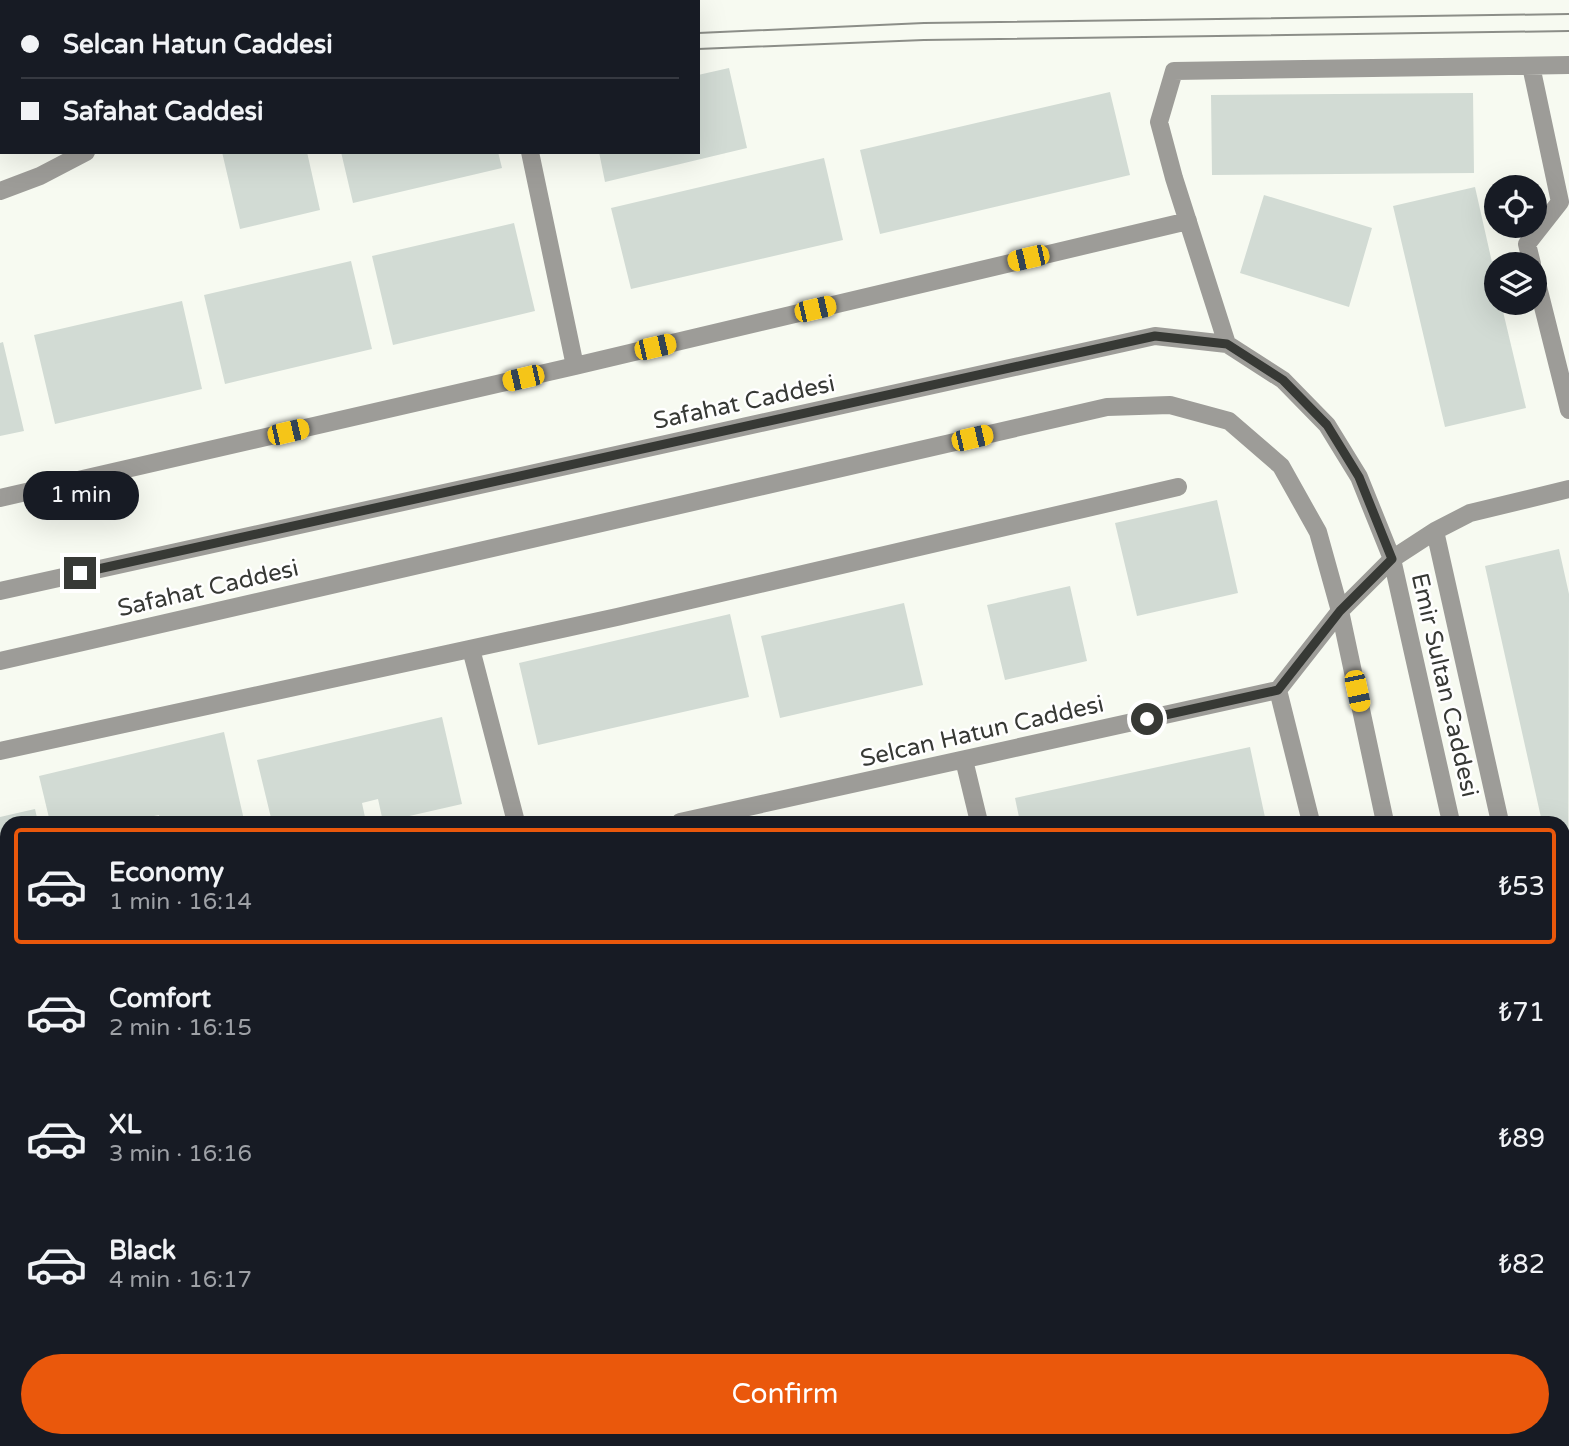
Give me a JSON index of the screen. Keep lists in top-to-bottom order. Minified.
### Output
{"streets":{"street":["Safahat Caddesi","Emir Sultan Caddesi","Selcan Hatun Caddesi"]},"crossings":[["Safahat Caddesi","Emir Sultan Caddesi"]],"page":{"banner":["Selcan Hatun Caddesi","Safahat Caddesi"],"bubble":"1 min","list":[{"name":"Economy","note":"1 min · 16:14","value":"₺53"},{"name":"Comfort","note":"2 min · 16:15","value":"₺71"},{"name":"XL","note":"3 min · 16:16","value":"₺89"},{"name":"Black","note":"4 min · 16:17","value":"₺82"}],"buttons":"Confirm"}}
